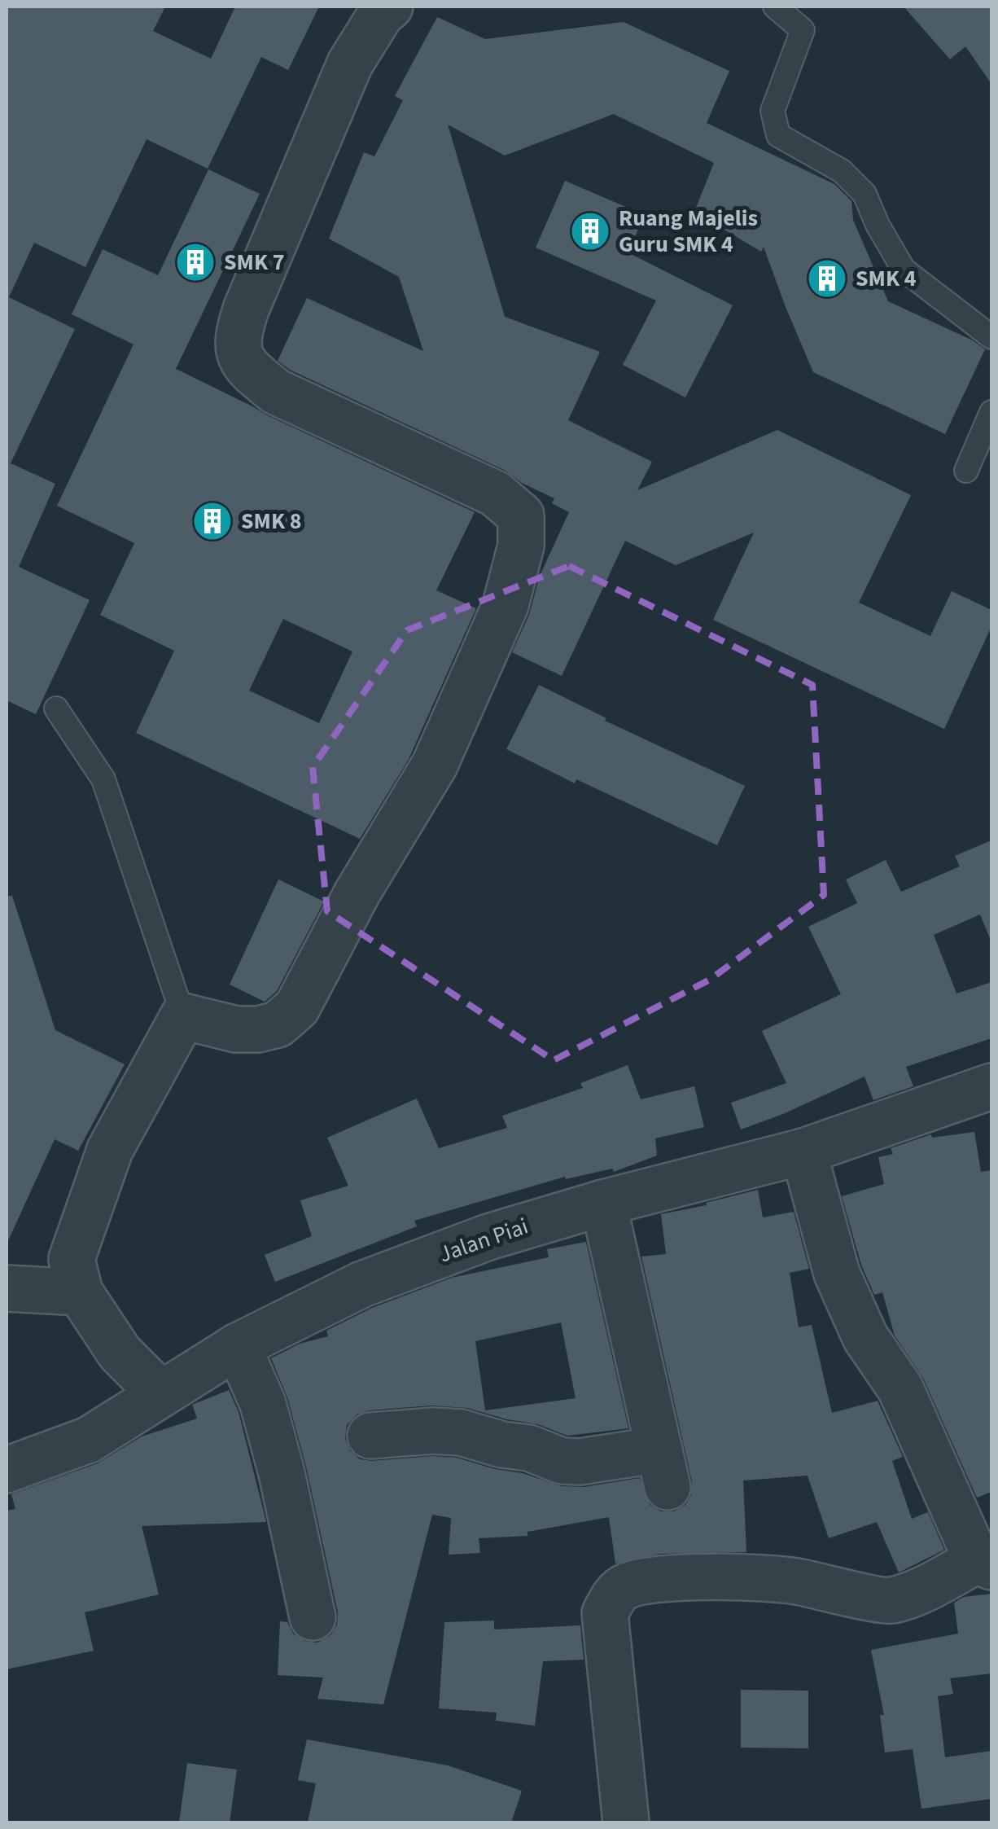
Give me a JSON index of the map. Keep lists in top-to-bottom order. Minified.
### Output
{"streets":{"street":["Jalan Piai"]},"places":{"building":["Ruang Majelis Guru SMK 4","SMK 7","SMK 4","SMK 8"]}}
